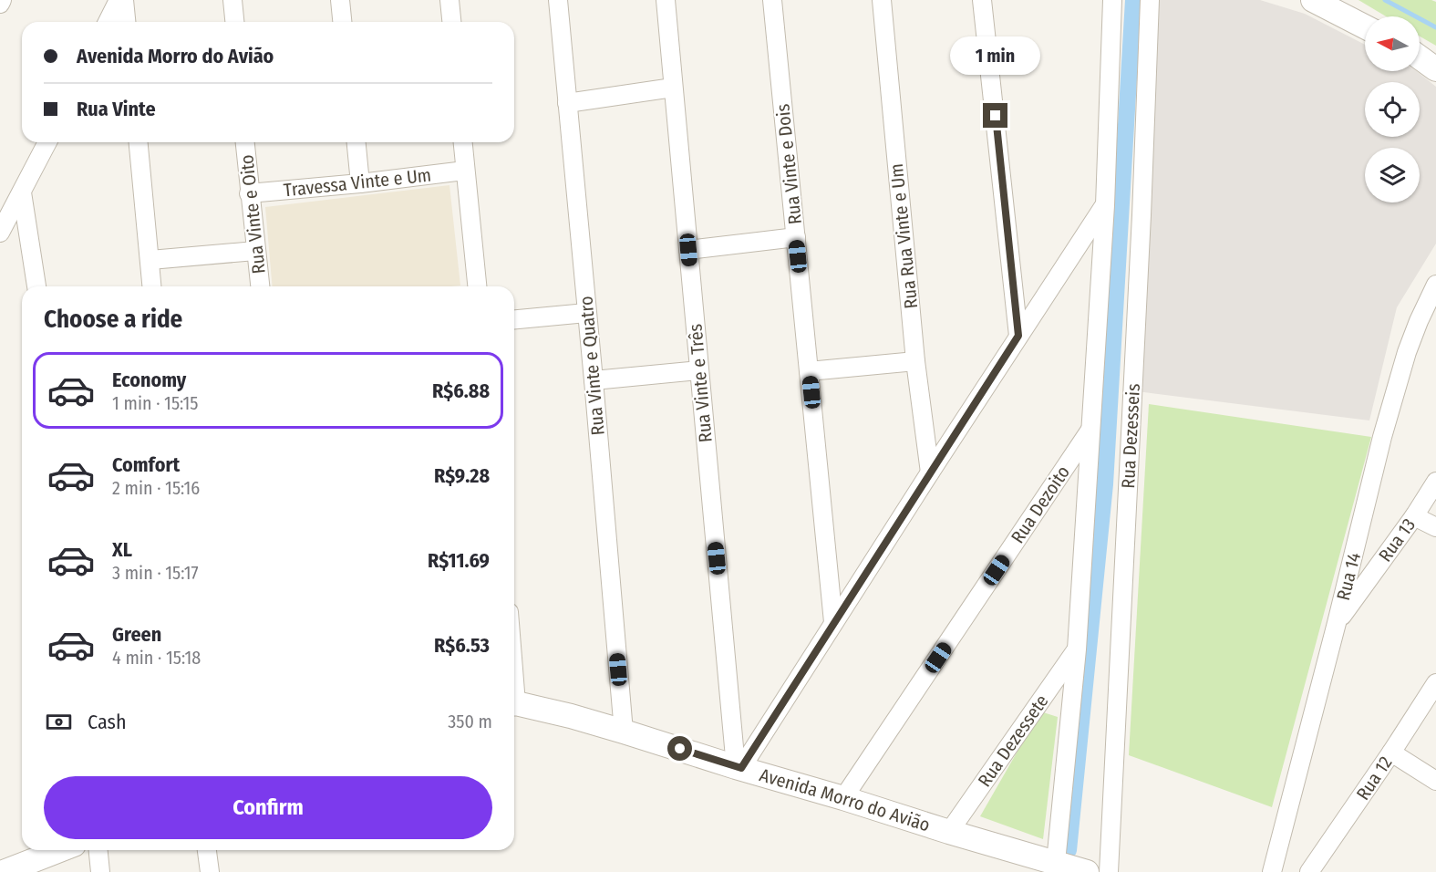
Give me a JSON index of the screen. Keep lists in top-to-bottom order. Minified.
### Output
{"streets":{"street":["Rua Vinte e Dois","Travessa Vinte e Um","Rua Vinte e Oito","Rua Rua Vinte e Um","Rua Vinte e Quatro","Rua Vinte e Três","Rua Dezesseis","Rua Dezoito","Rua 13","Rua 14","Rua Dezessete","Rua 12","Avenida Morro do Avião"]},"crossings":[["Travessa Vinte e Um","Rua Vinte e Oito"],["Rua Vinte e Quatro","Avenida Morro do Avião"],["Rua Vinte e Três","Avenida Morro do Avião"],["Rua Dezoito","Avenida Morro do Avião"],["Rua 13","Rua 14"],["Rua Dezessete","Avenida Morro do Avião"]],"north":"left","page":{"banner":["Avenida Morro do Avião","Rua Vinte"],"bubble":"1 min","heading":"Choose a ride","list":[{"name":"Economy","note":"1 min · 15:15","value":"R$6.88"},{"name":"Comfort","note":"2 min · 15:16","value":"R$9.28"},{"name":"XL","note":"3 min · 15:17","value":"R$11.69"},{"name":"Green","note":"4 min · 15:18","value":"R$6.53"}],"pay":["Cash","350 m"],"buttons":"Confirm"}}
